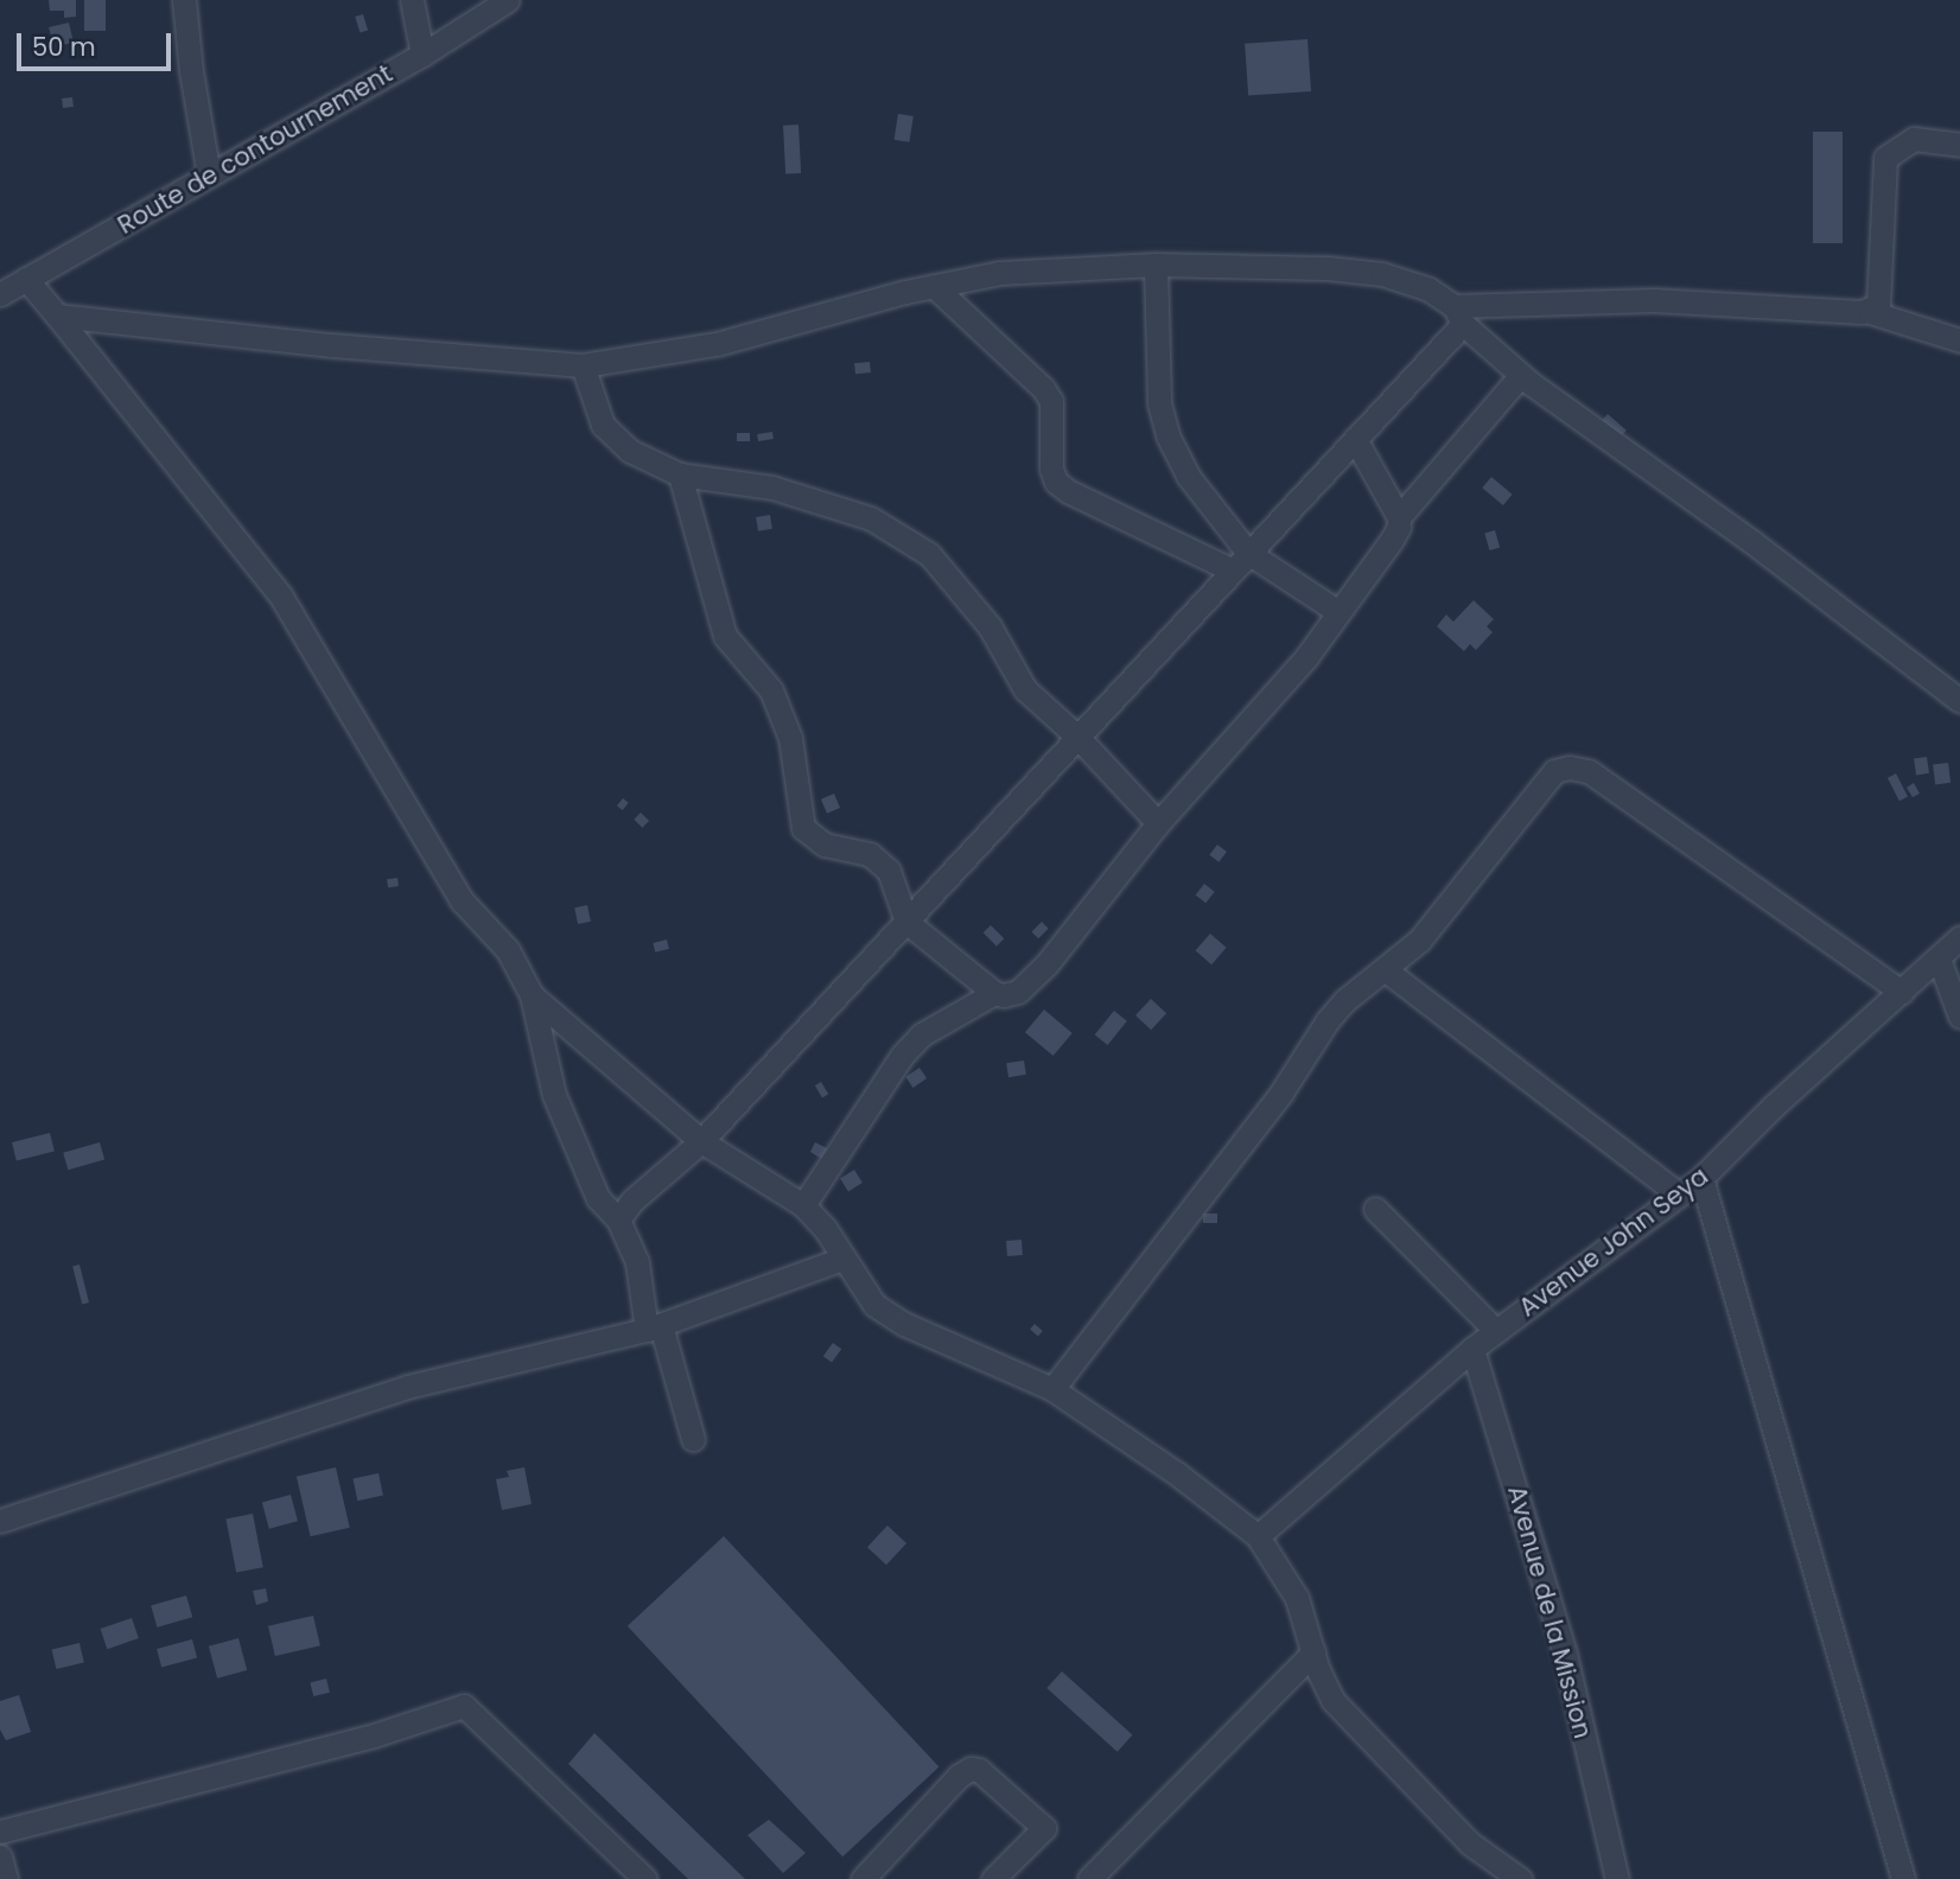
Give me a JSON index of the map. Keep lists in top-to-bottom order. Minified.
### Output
{"streets":{"street":["Route de contournement","Avenue John Seya","Avenue de la Mission"]},"crossings":[["Avenue John Seya","Avenue de la Mission"]],"scale_bar":"50 m"}
